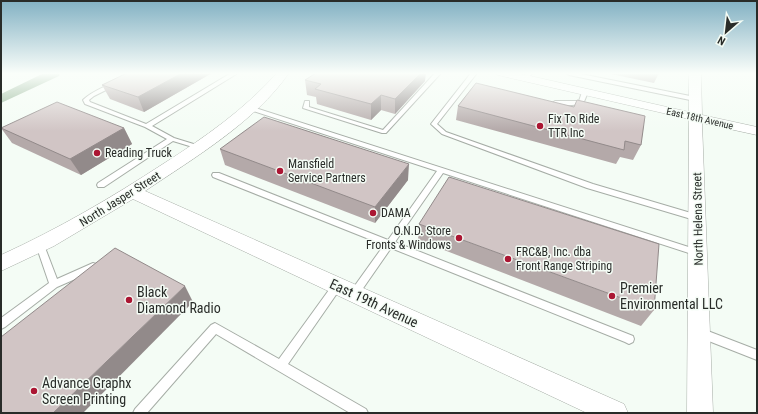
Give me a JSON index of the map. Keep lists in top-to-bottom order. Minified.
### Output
{"streets":{"street":["East 18th Avenue","North Jasper Street","North Helena Street","East 19th Avenue"]},"crossings":[["East 18th Avenue","North Helena Street"],["North Jasper Street","East 19th Avenue"]],"places":["Fix To Ride TTR Inc","Reading Truck","Mansfield Service Partners","DAMA","O.N.D. Store Fronts & Windows","FRC&B, Inc. dba Front Range Striping","Premier Environmental LLC","Black Diamond Radio","Advance Graphx Screen Printing"],"north":"bottom left"}
